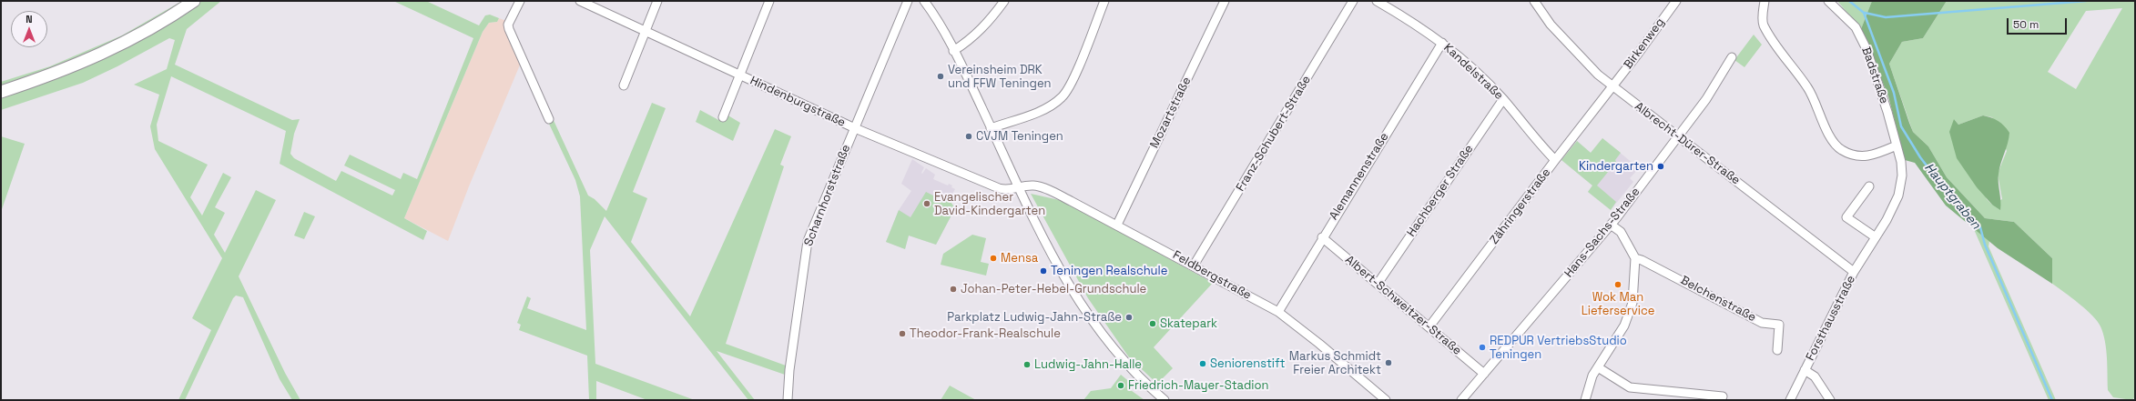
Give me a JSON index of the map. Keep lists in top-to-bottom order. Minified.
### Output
{"streets":{"street":["Birkenweg","Kandelstraße","Badstraße","Hindenburgstraße","Mozartstraße","Franz-Schubert-Straße","Albrecht-Dürer-Straße","Alemannenstraße","Hachberger Straße","Scharnhorststraße","Zähringerstraße","Hans-Sachs-Straße","Feldbergstraße","Belchenstraße","Albert-Schweitzer-Straße","Forsthausstraße"]},"crossings":[["Birkenweg","Albrecht-Dürer-Straße"],["Birkenweg","Zähringerstraße"],["Kandelstraße","Alemannenstraße"],["Kandelstraße","Hachberger Straße"],["Kandelstraße","Zähringerstraße"],["Badstraße","Forsthausstraße"],["Hindenburgstraße","Scharnhorststraße"],["Hindenburgstraße","Feldbergstraße"],["Mozartstraße","Feldbergstraße"],["Franz-Schubert-Straße","Feldbergstraße"],["Albrecht-Dürer-Straße","Zähringerstraße"],["Albrecht-Dürer-Straße","Hans-Sachs-Straße"],["Albrecht-Dürer-Straße","Forsthausstraße"],["Alemannenstraße","Feldbergstraße"],["Alemannenstraße","Albert-Schweitzer-Straße"],["Hachberger Straße","Albert-Schweitzer-Straße"],["Zähringerstraße","Albert-Schweitzer-Straße"],["Hans-Sachs-Straße","Albert-Schweitzer-Straße"]],"water":["Hauptgraben"],"places":["Vereinsheim DRK und FFW Teningen","CVJM Teningen","Kindergarten","Evangelischer David-Kindergarten","Mensa","Teningen Realschule","Wok Man Lieferservice","Johan-Peter-Hebel-Grundschule","Parkplatz Ludwig-Jahn-Straße","Skatepark","Theodor-Frank-Realschule","REDPUR VertriebsStudio Teningen","Markus Schmidt Freier Architekt","Seniorenstift","Ludwig-Jahn-Halle","Friedrich-Mayer-Stadion"],"scale_bar":"50 m","north":"top"}
